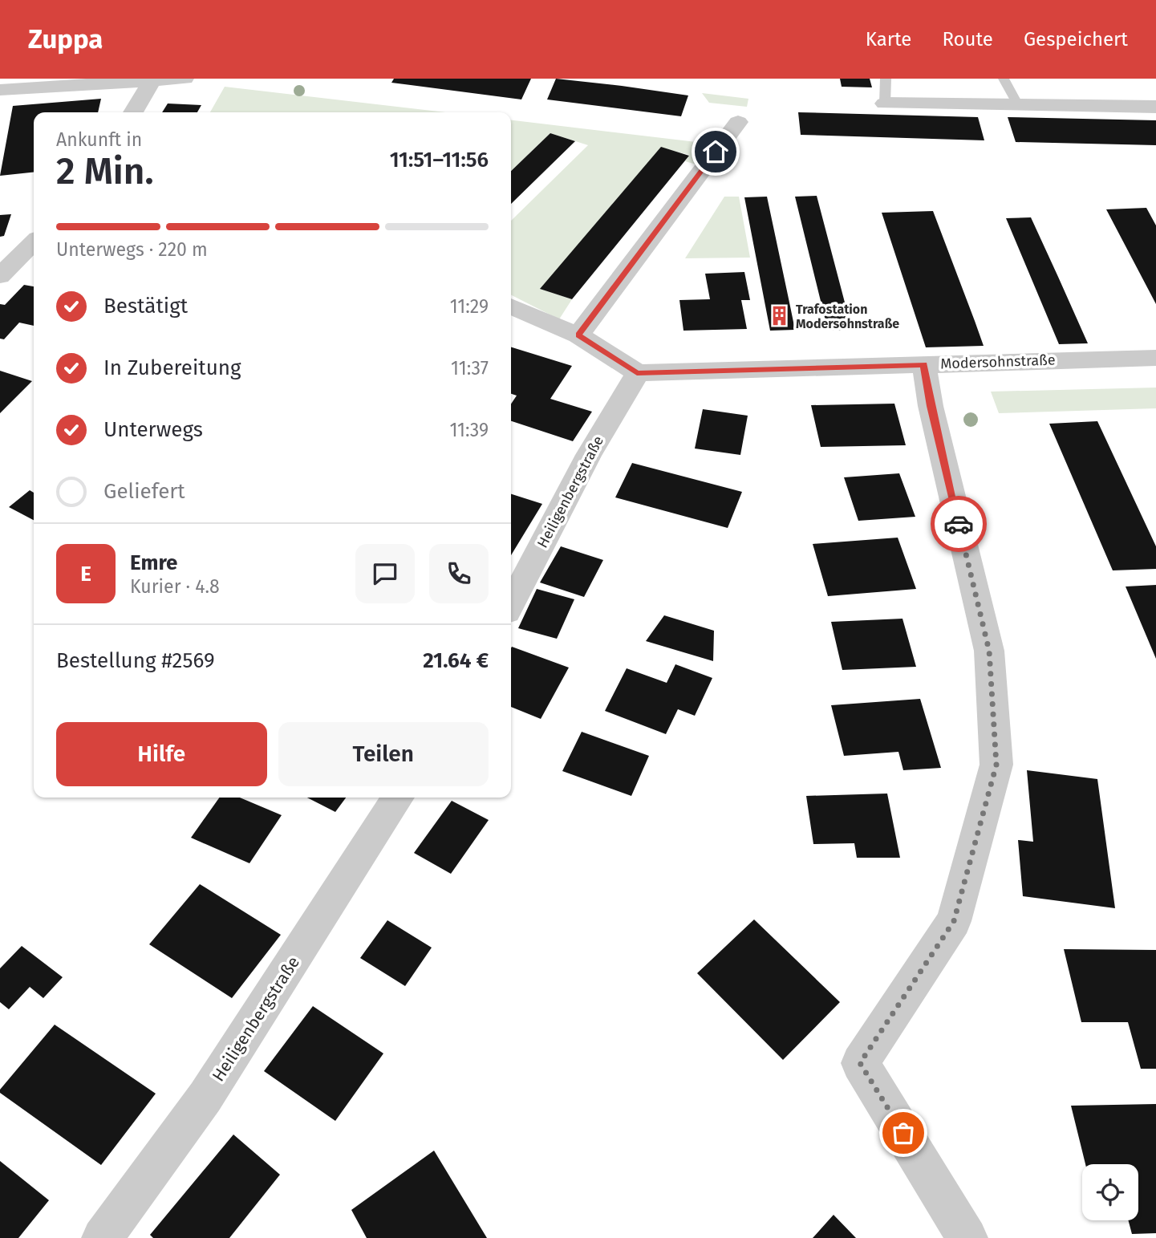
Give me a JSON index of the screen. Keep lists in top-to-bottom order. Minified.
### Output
{"streets":{"street":["Modersohnstraße","Heiligenbergstraße"]},"crossings":[["Modersohnstraße","Heiligenbergstraße"]],"places":{"building":["Trafostation Modersohnstraße"]},"page":{"header":"Zuppa","nav":["Karte","Route","Gespeichert"],"heading":["2 Min.","Ankunft in","11:51–11:56"],"panel":["Emre","Kurier · 4.8","Bestellung #2569","21.64 €"],"bar":"Unterwegs · 220 m","list":[["Bestätigt","11:29"],["In Zubereitung","11:37"],["Unterwegs","11:39"],"Geliefert"],"round":"E","buttons":["Hilfe","Teilen"]}}
